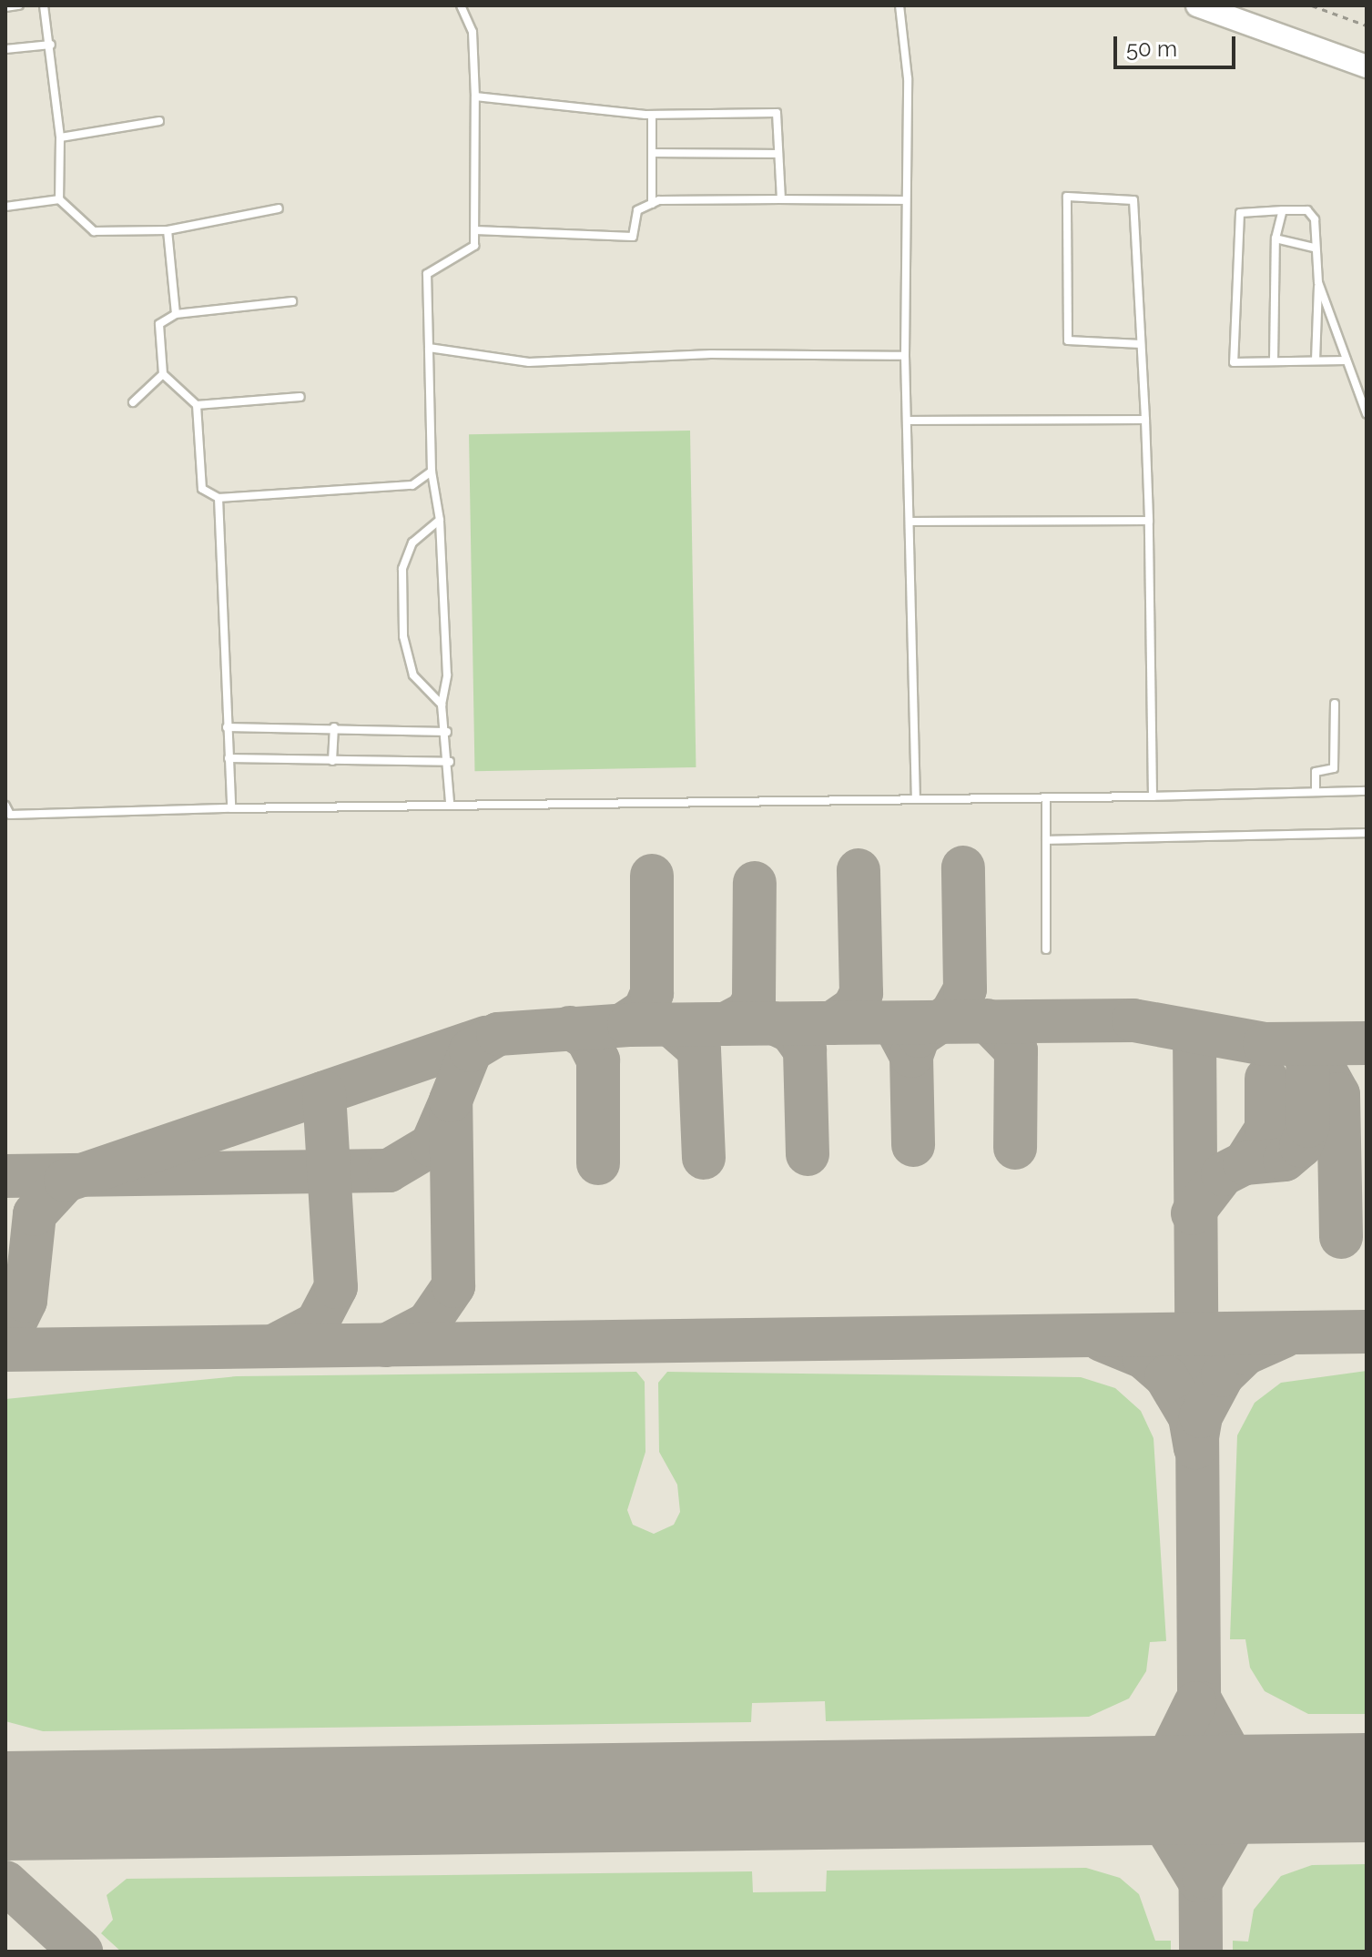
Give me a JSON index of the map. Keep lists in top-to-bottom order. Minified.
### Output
{"scale_bar":"50 m"}
